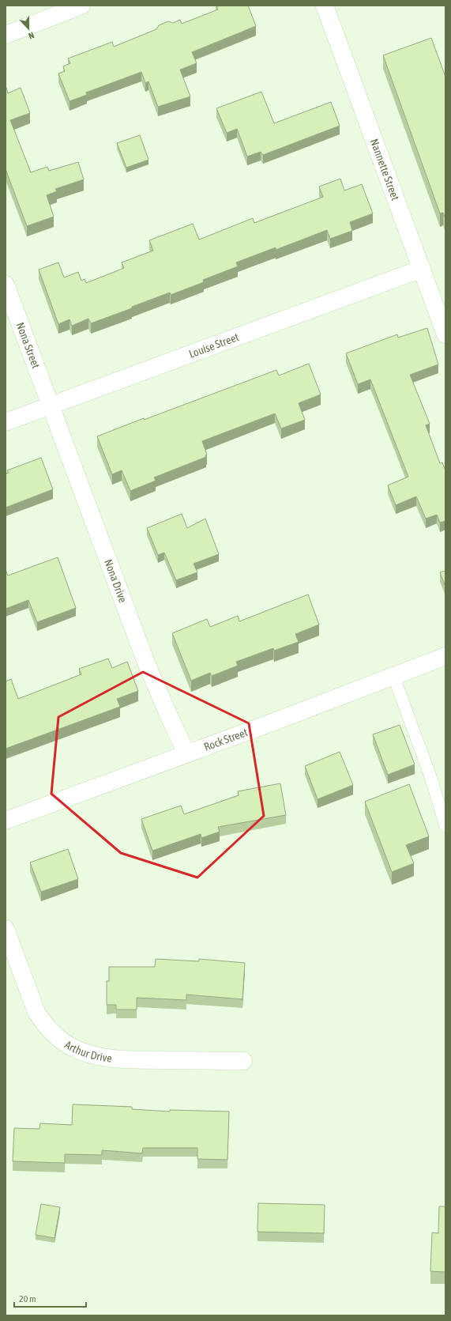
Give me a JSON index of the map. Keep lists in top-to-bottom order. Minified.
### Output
{"streets":{"street":["Nannette Street","Nona Street","Louise Street","Nona Drive","Rock Street","Arthur Drive"]},"crossings":[["Nannette Street","Louise Street"],["Nona Street","Louise Street"],["Nona Street","Nona Drive"],["Louise Street","Nona Drive"],["Nona Drive","Rock Street"]],"scale_bar":"20 m","north":"bottom"}
